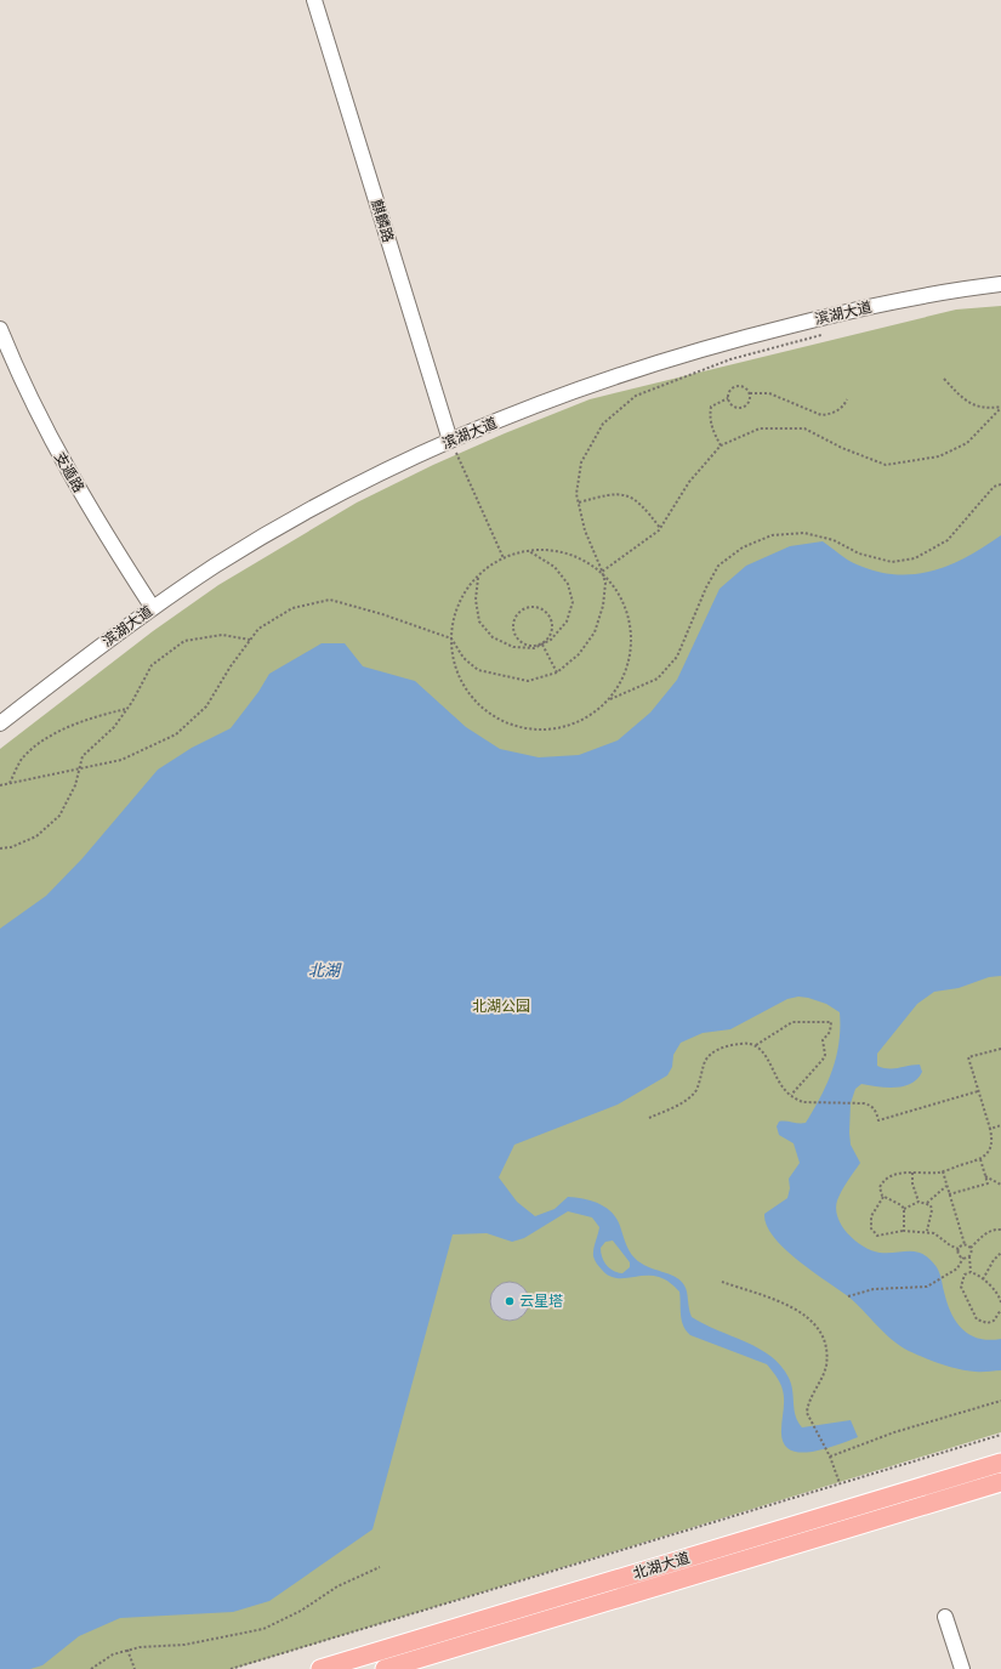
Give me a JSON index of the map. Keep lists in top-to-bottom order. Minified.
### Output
{"streets":{"main road":["北湖大道"],"street":["麒麟路","滨湖大道","支遁路"]},"crossings":[["麒麟路","滨湖大道"],["滨湖大道","支遁路"]],"water":["北湖"],"parks":["北湖公园"],"places":["云星塔"]}
